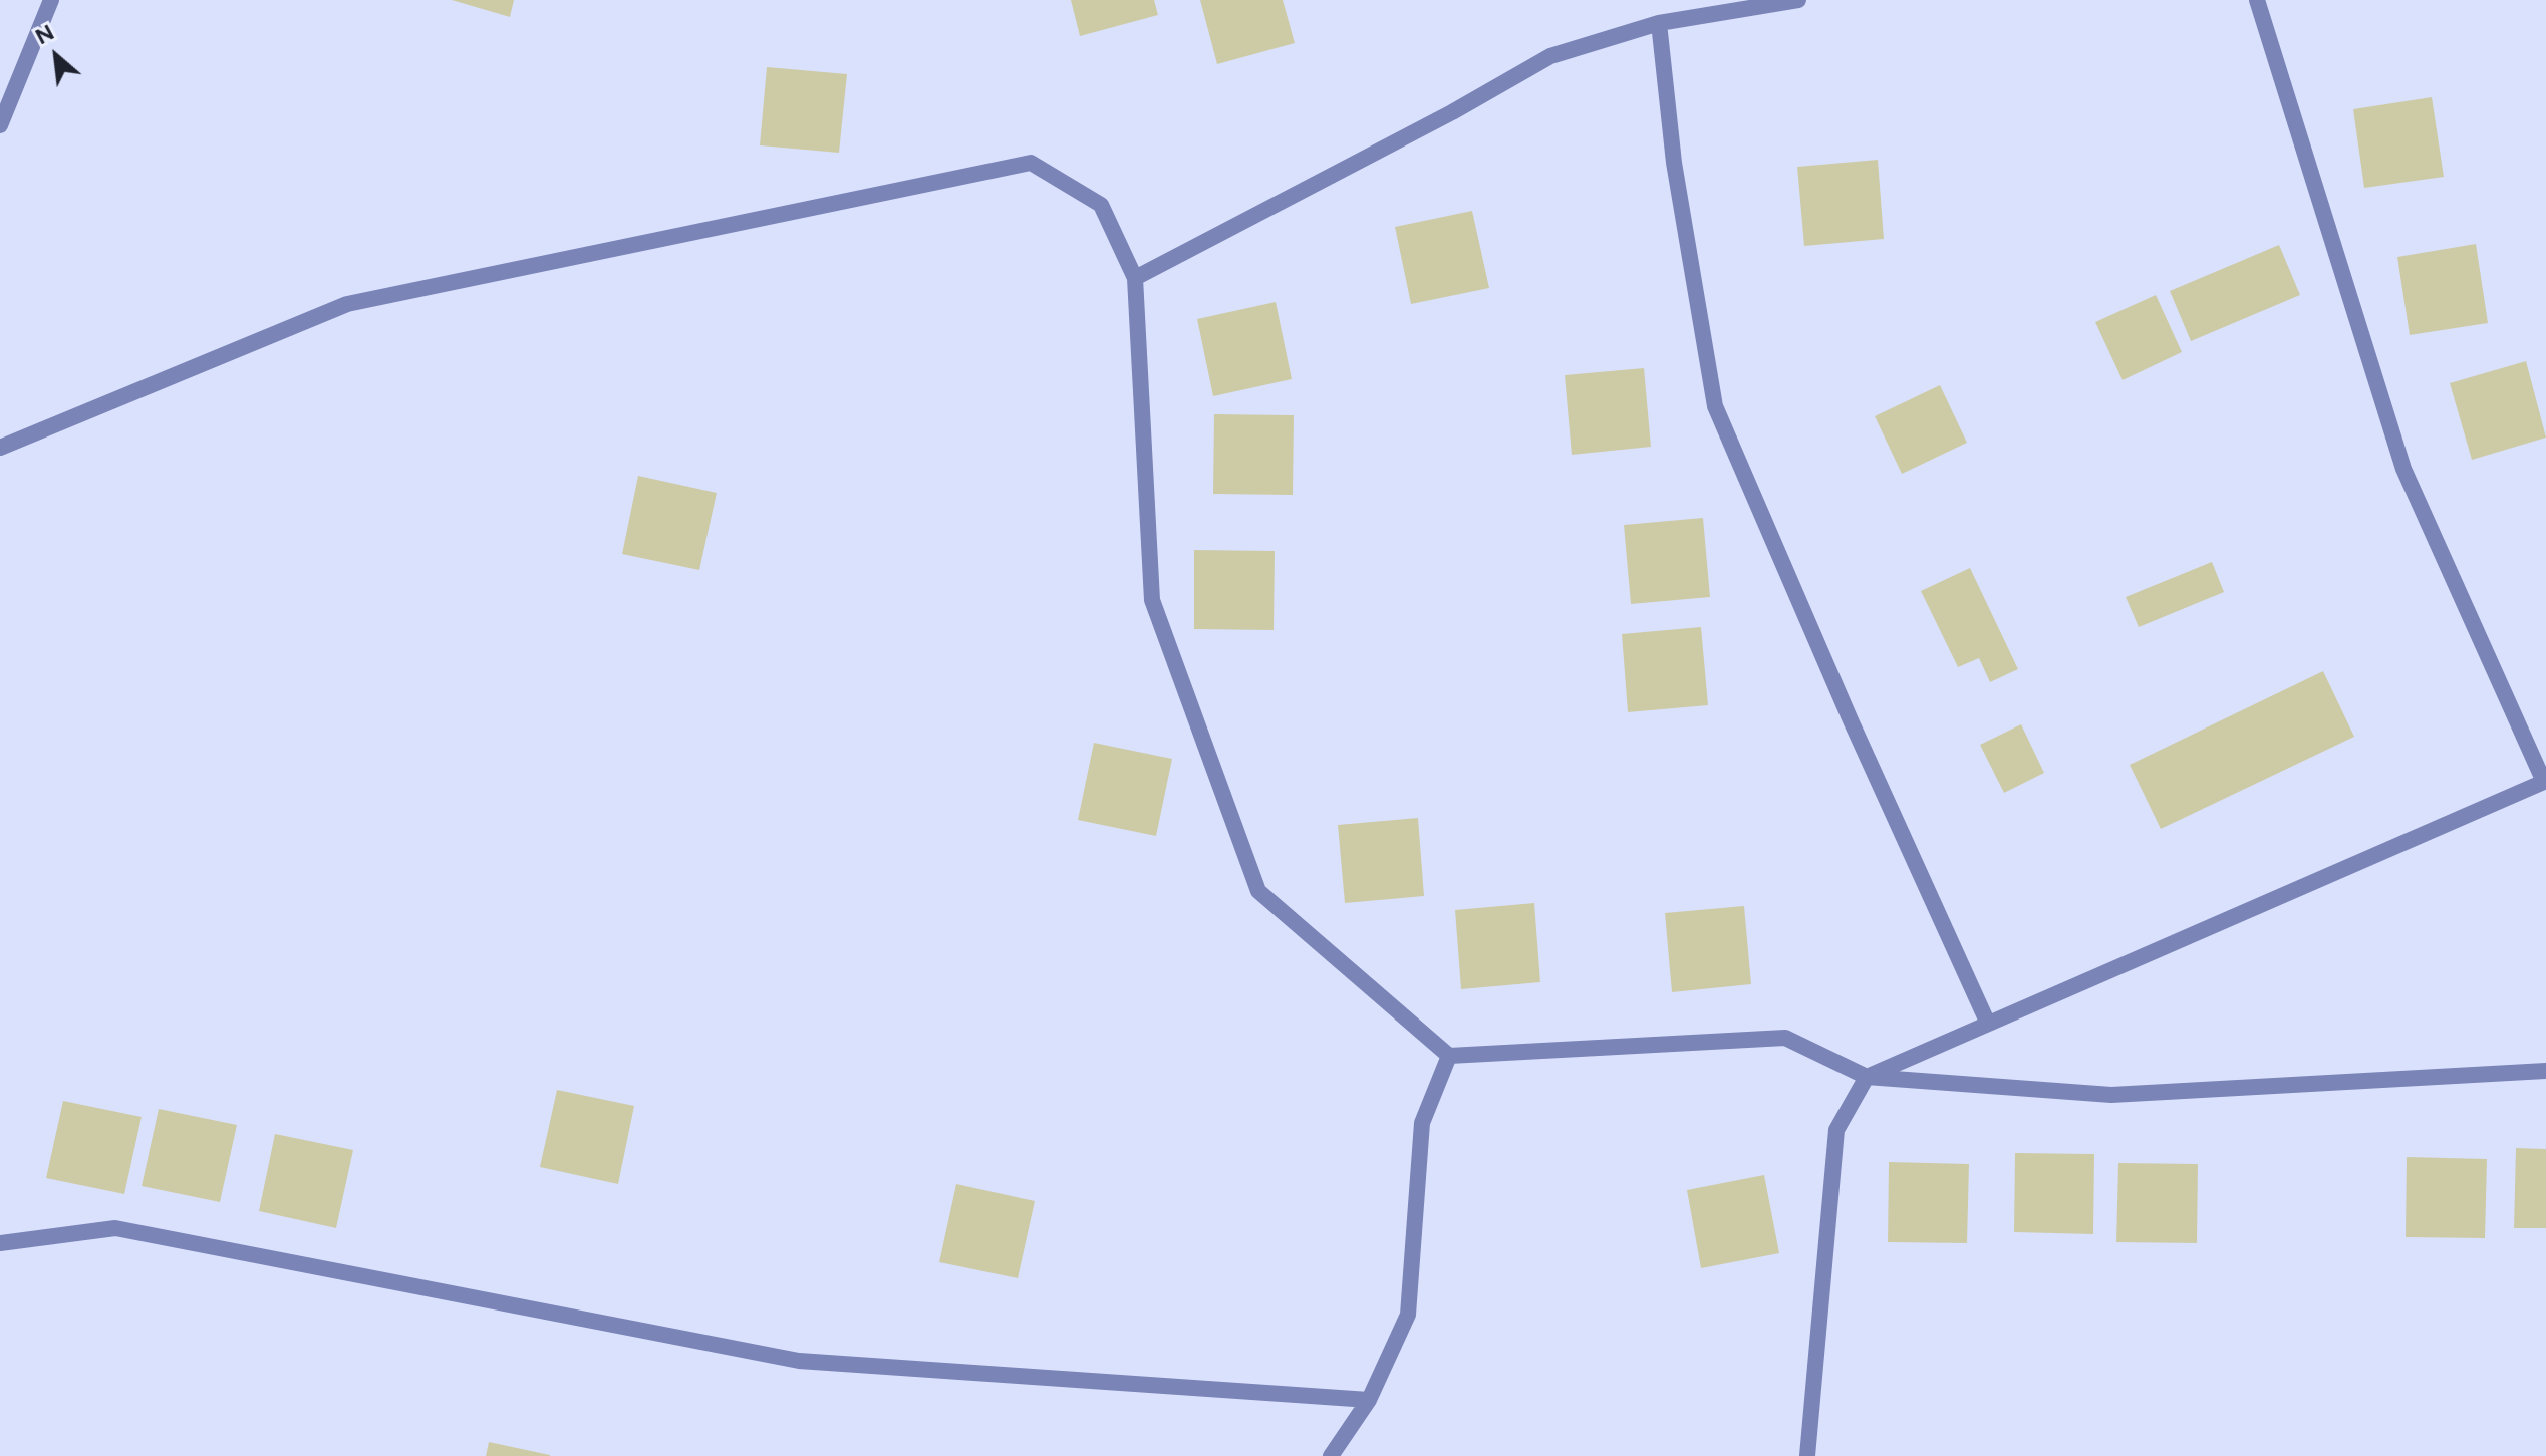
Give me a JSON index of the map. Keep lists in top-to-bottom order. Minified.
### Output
{"north":"top left"}
